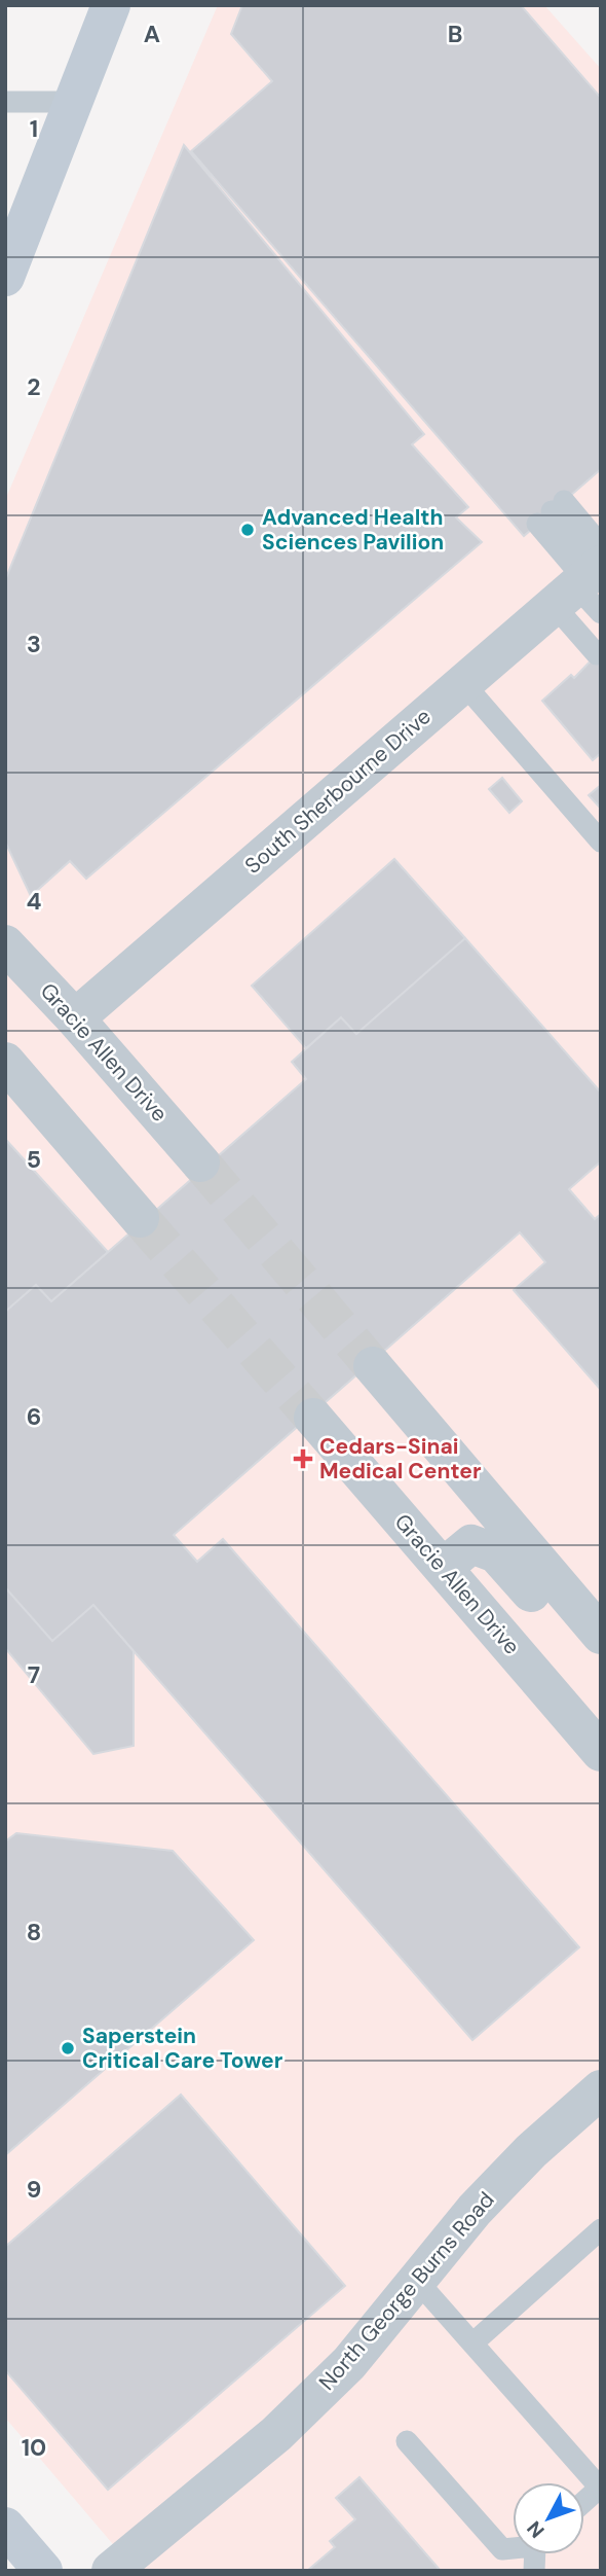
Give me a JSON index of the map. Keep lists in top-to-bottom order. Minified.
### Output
{"streets":{"street":["South Sherbourne Drive","Gracie Allen Drive","North George Burns Road"]},"crossings":[["South Sherbourne Drive","Gracie Allen Drive"]],"places":{"other":["Advanced Health Sciences Pavilion","Saperstein Critical Care Tower"],"health":["Cedars-Sinai Medical Center"]},"north":"bottom left","grid":{"columns":["A","B"],"rows":["1","2","3","4","5","6","7","8","9","10"]}}
